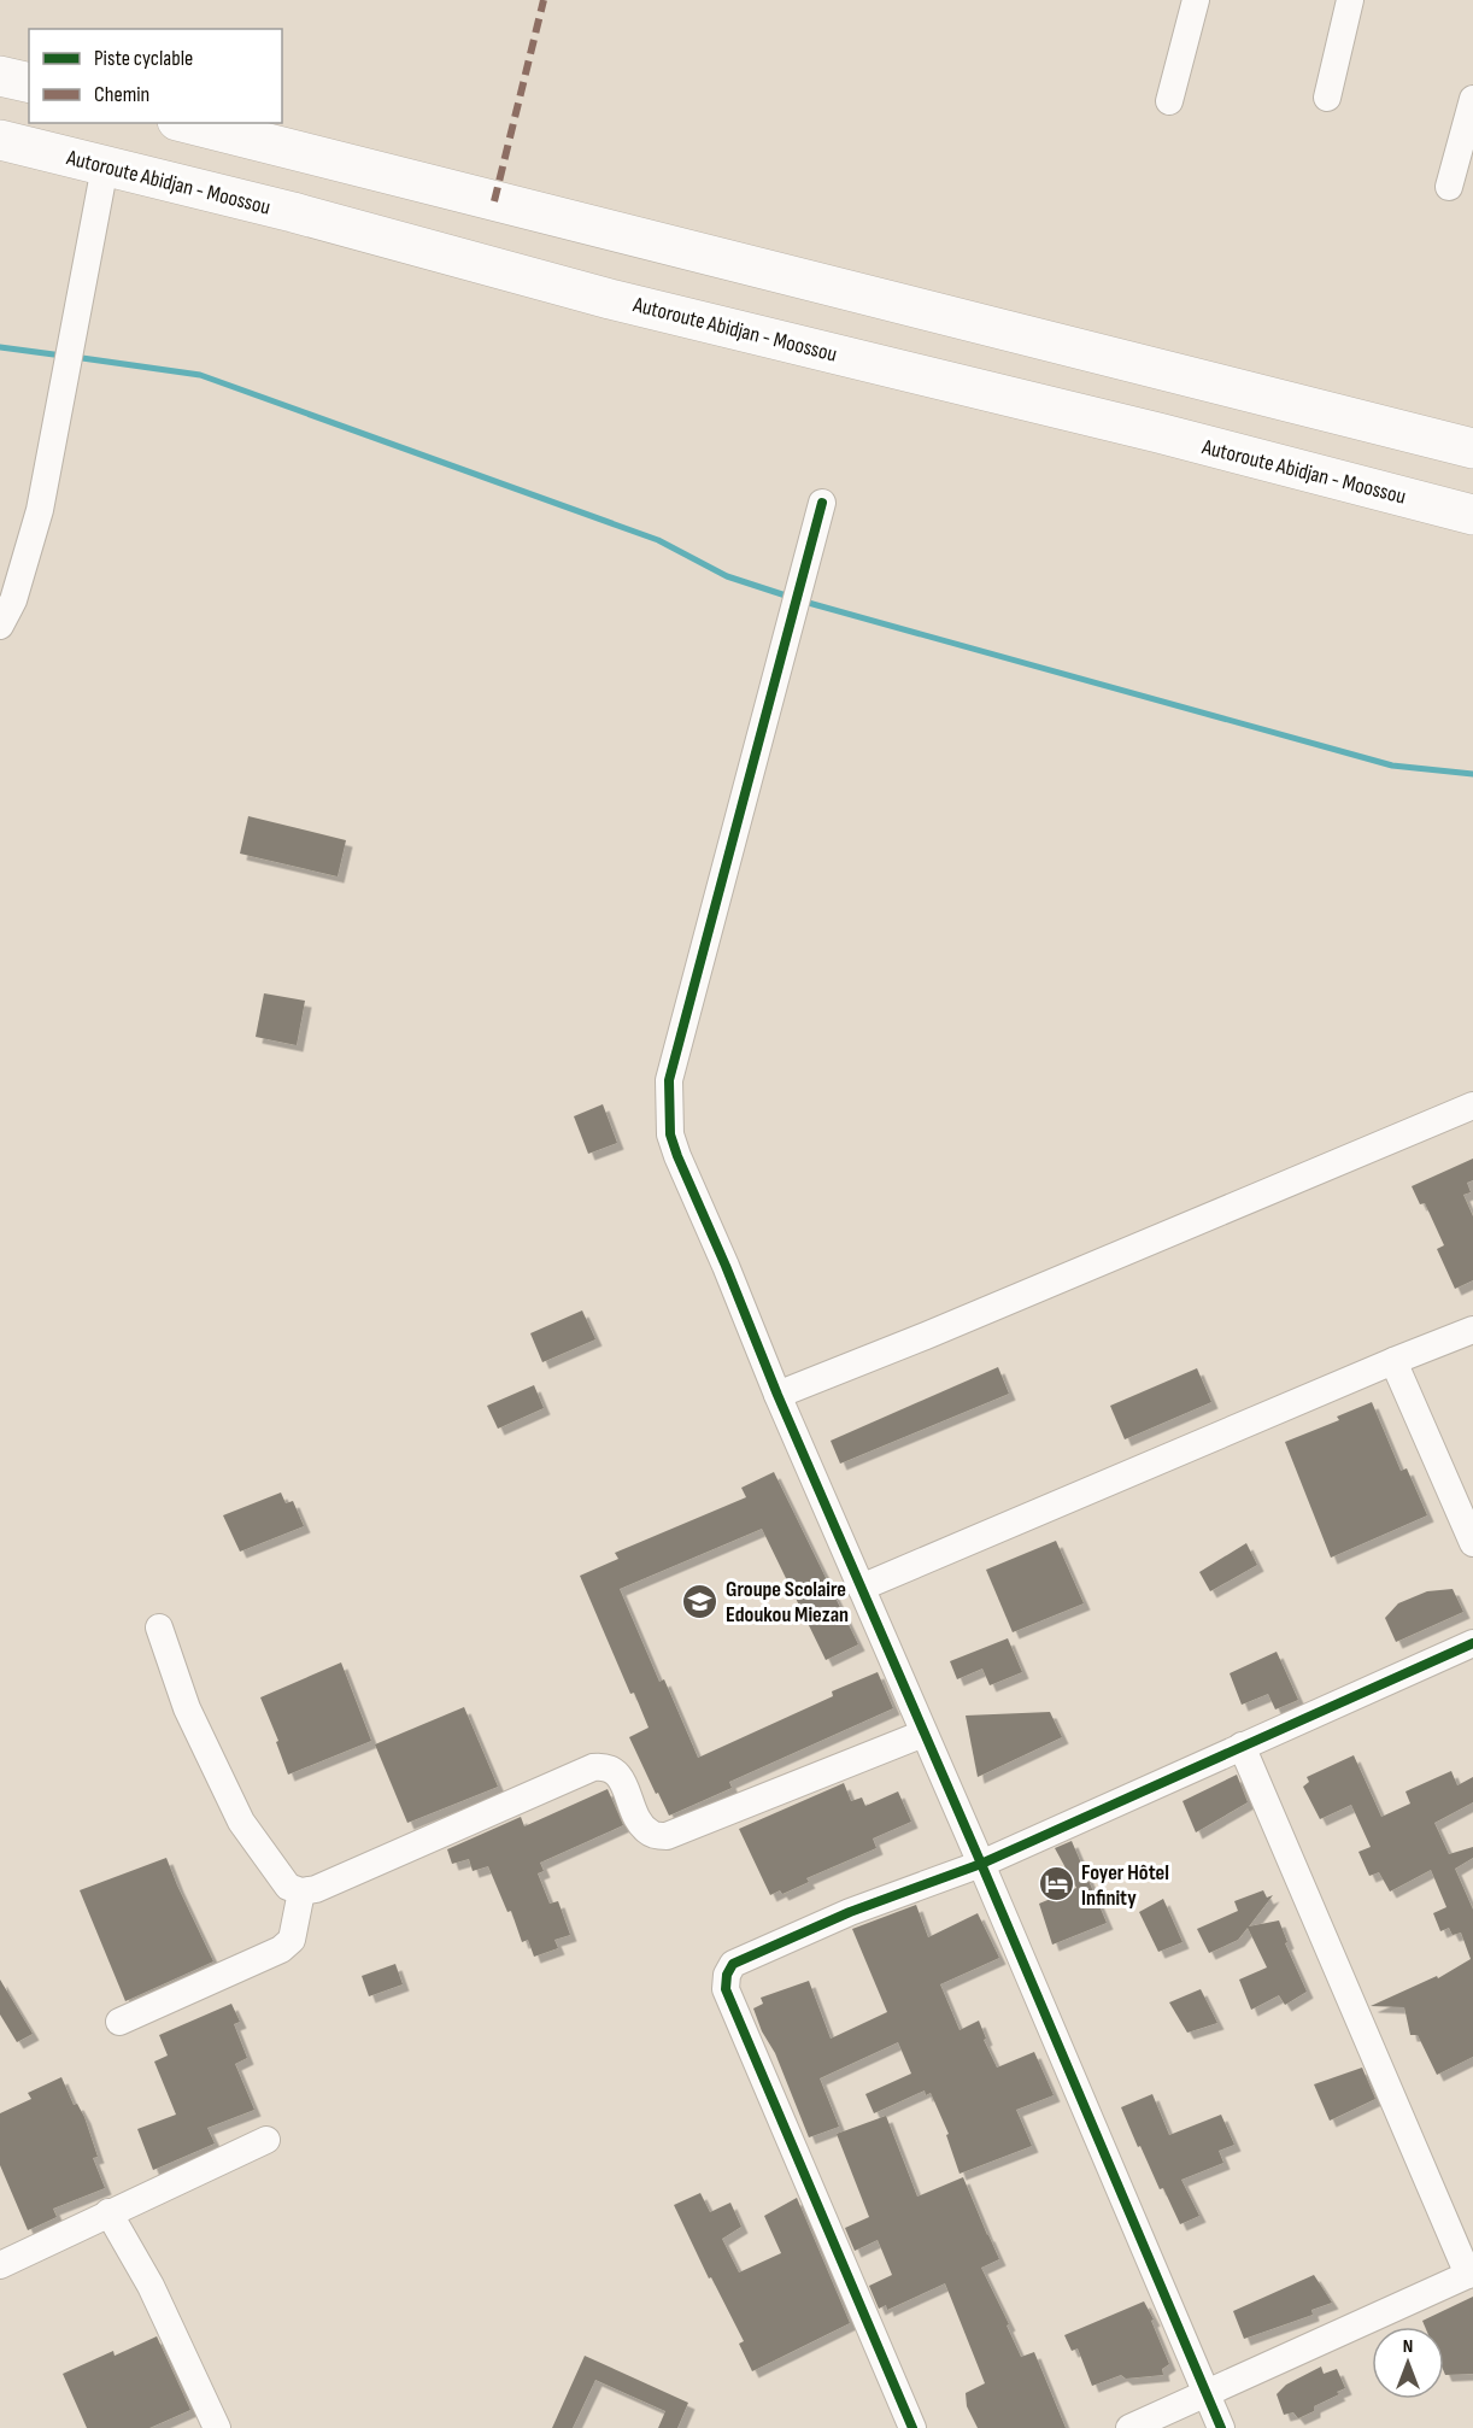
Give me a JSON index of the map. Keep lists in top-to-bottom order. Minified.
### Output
{"streets":{"highway":["Autoroute Abidjan - Moossou"]},"places":{"school or university":["Groupe Scolaire Edoukou Miezan"],"hotel":["Foyer Hôtel Infinity"]},"legend":["Piste cyclable","Chemin"],"north":"top"}
